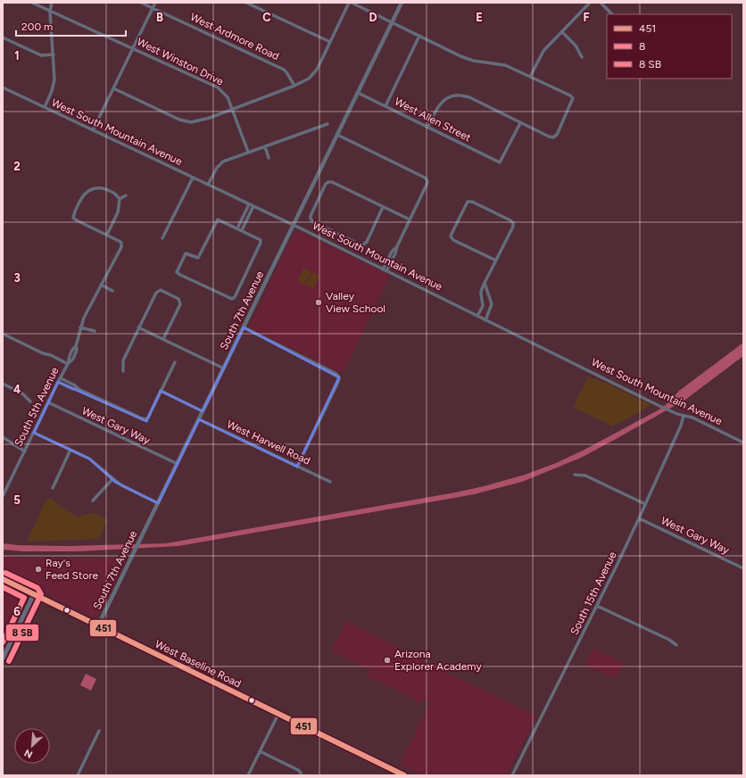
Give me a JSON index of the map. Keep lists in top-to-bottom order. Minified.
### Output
{"streets":{"main road":["West Baseline Road"],"street":["West Ardmore Road","West Winston Drive","West Allen Street","West South Mountain Avenue","South 7th Avenue","South 5th Avenue","West Gary Way","West Harwell Road","South 15th Avenue"]},"crossings":[["West Allen Street","South 7th Avenue"],["West South Mountain Avenue","South 7th Avenue"],["West South Mountain Avenue","South 15th Avenue"],["South 7th Avenue","West Gary Way"],["South 7th Avenue","West Harwell Road"],["South 7th Avenue","West Baseline Road"],["South 5th Avenue","West Gary Way"],["West Gary Way","South 15th Avenue"]],"places":["Valley View School","Ray's Feed Store","Arizona Explorer Academy"],"lines":["transit line 451","transit line 8"],"legend":["451","8","8 SB"],"scale_bar":"200 m","north":"bottom left","grid":{"columns":["B","C","D","E","F"],"rows":["1","2","3","4","5","6"]}}
